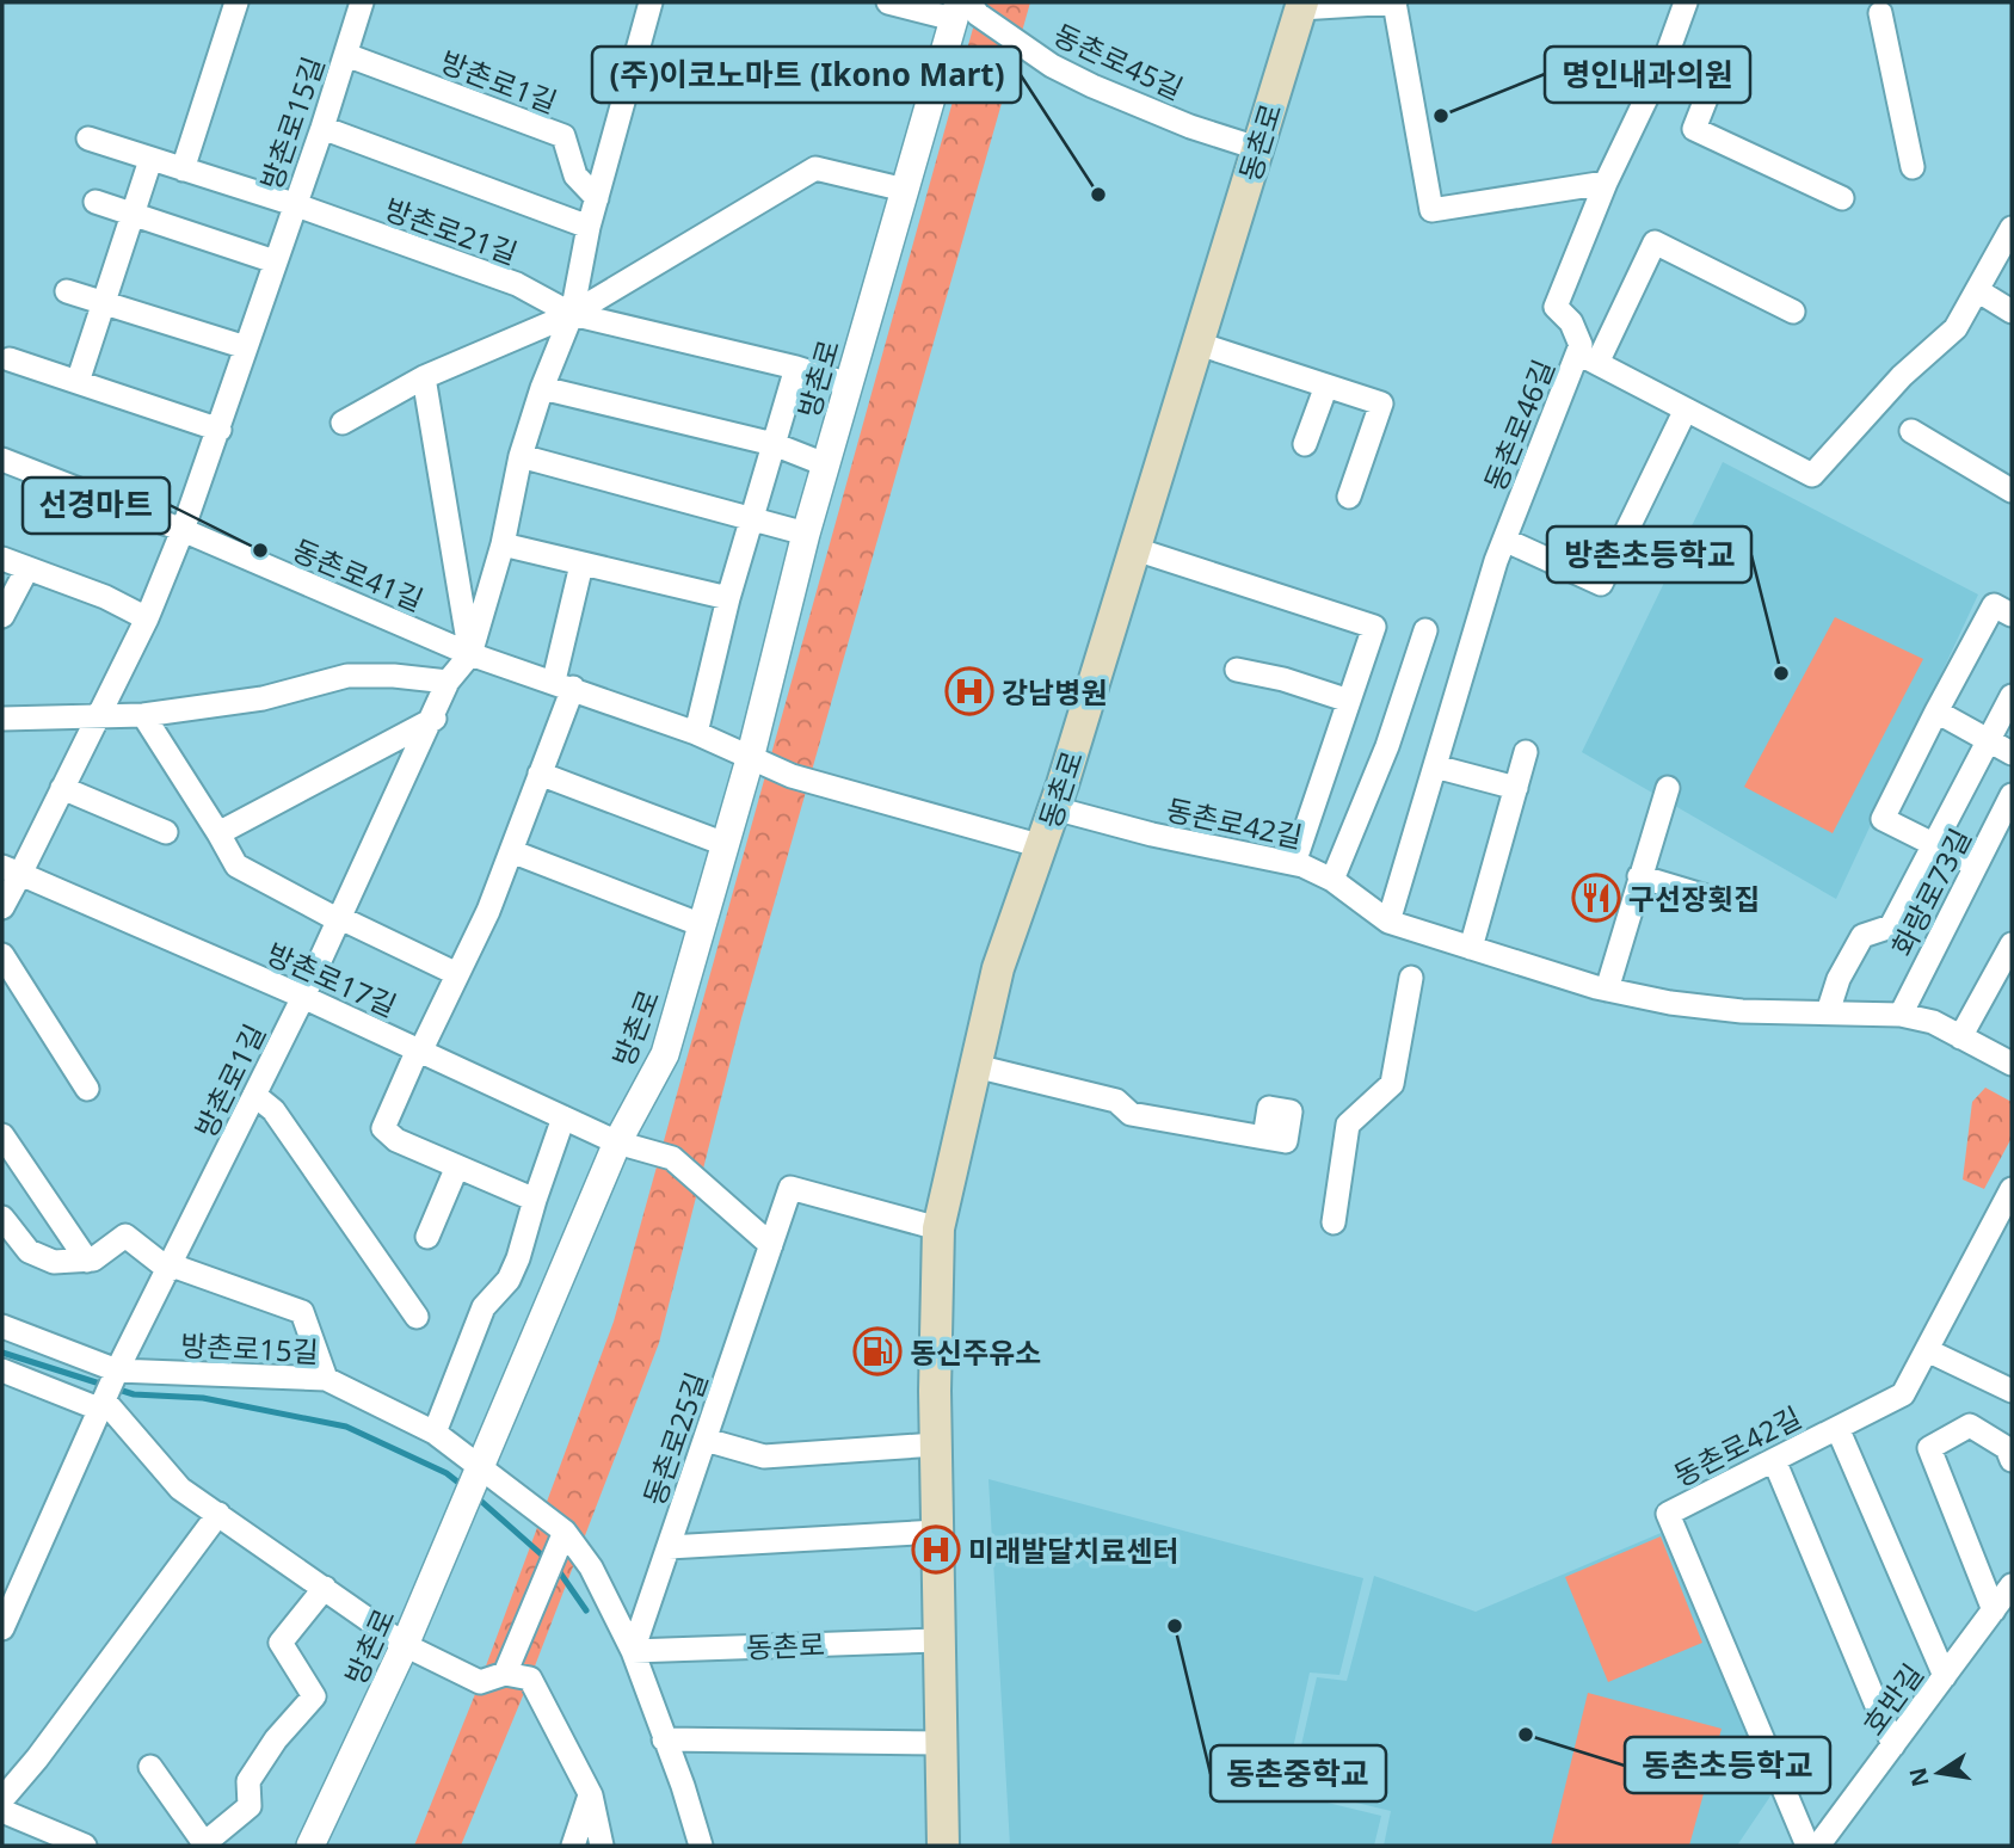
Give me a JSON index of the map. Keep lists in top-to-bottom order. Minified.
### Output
{"streets":{"main road":["동촌로"],"street":["동촌로45길","방촌로1길","방촌로15길","방촌로21길","방촌로","동촌로46길","동촌로41길","동촌로42길","화랑로73길","방촌로17길","동촌로25길","호반길"]},"crossings":[["동촌로45길","동촌로"],["동촌로45길","방촌로"],["방촌로1길","방촌로15길"],["방촌로1길","방촌로21길"],["방촌로1길","동촌로41길"],["방촌로1길","방촌로17길"],["방촌로15길","동촌로"],["방촌로15길","방촌로21길"],["방촌로15길","방촌로"],["방촌로15길","동촌로41길"],["방촌로15길","방촌로17길"],["방촌로15길","동촌로25길"],["동촌로","동촌로41길"],["동촌로","동촌로42길"],["동촌로","동촌로25길"],["방촌로21길","방촌로"],["방촌로","동촌로41길"],["방촌로","방촌로17길"],["동촌로42길","화랑로73길"]],"places":{"other":["명인내과의원","(주)이코노마트 (Ikono Mart)","선경마트","방촌초등학교","동촌중학교","동촌초등학교"],"hospital":["강남병원","미래발달치료센터"],"restaurant":["구선장횟집"],"fuel station":["동신주유소"]},"north":"left"}
